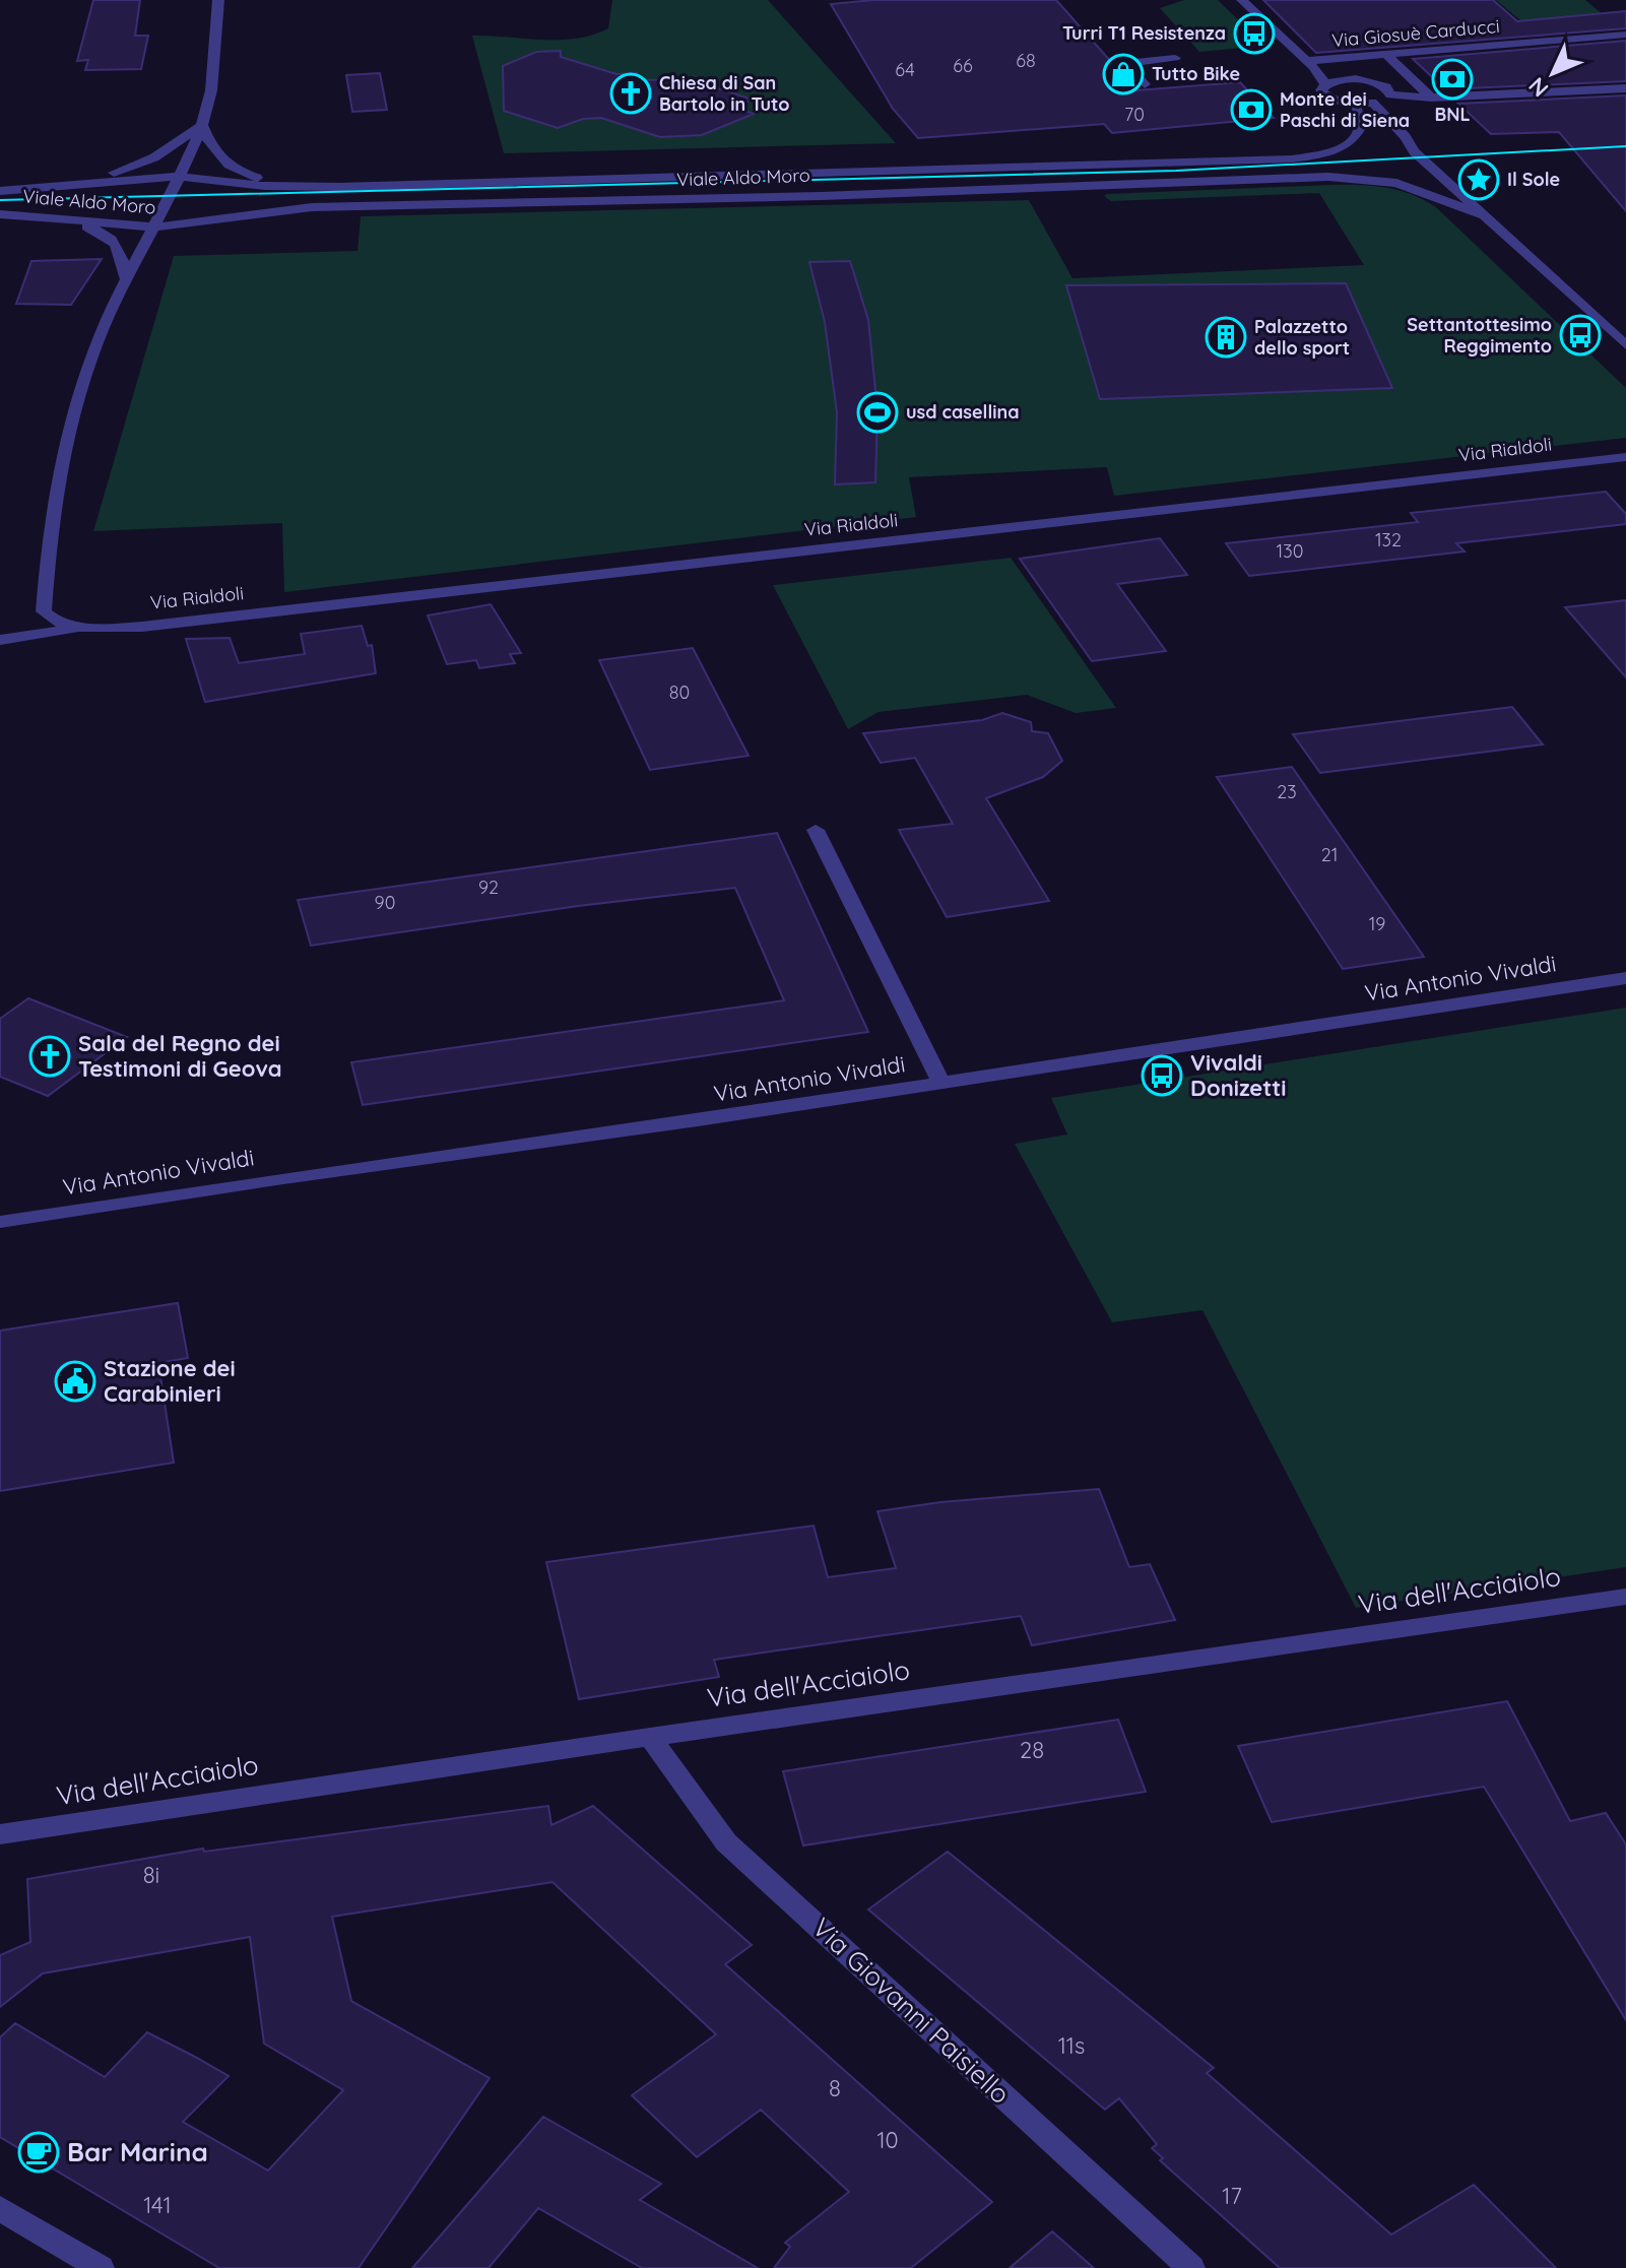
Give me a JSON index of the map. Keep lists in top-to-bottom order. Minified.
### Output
{"streets":{"street":["Via Giosuè Carducci","Viale Aldo Moro","Via Rialdoli","Via Antonio Vivaldi","Via dell'Acciaiolo","Via Giovanni Paisiello"]},"crossings":[["Via dell'Acciaiolo","Via Giovanni Paisiello"]],"places":{"bus stop":["Turri T1 Resistenza","Settantottesimo Reggimento","Vivaldi Donizetti"],"shop":["Tutto Bike"],"bank":["BNL","Monte dei Paschi di Siena"],"church":["Chiesa di San Bartolo in Tuto","Sala del Regno dei Testimoni di Geova"],"place":["Il Sole"],"building":["Palazzetto dello sport"],"sports":["usd casellina"],"public building":["Stazione dei Carabinieri"],"cafe":["Bar Marina"]},"house_numbers":["68","66","64","70","132","130","80","23","21","92","90","19","28","8i","11s","8","10","17","141"],"north":"bottom left"}
